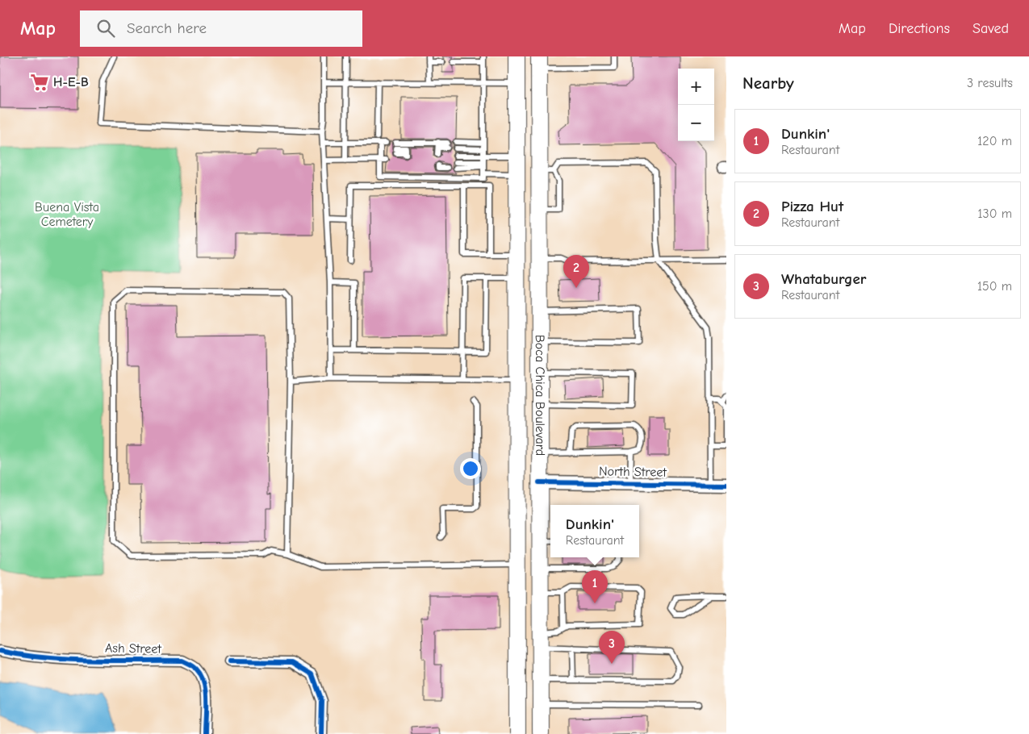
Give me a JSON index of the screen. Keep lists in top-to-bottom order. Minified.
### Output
{"streets":{"main road":["Boca Chica Boulevard"],"street":["North Street","Ash Street"]},"crossings":[["Boca Chica Boulevard","North Street"]],"parks":["Buena Vista Cemetery"],"places":{"supermarket":["H-E-B"]},"page":{"header":"Map","search":"Search here","nav":["Map","Directions","Saved"],"heading":["Nearby","3 results"],"map_buttons":["+","−"],"list":[{"mark":"1","name":"Dunkin'","note":"Restaurant","value":"120 m"},{"mark":"2","name":"Pizza Hut","note":"Restaurant","value":"130 m"},{"mark":"3","name":"Whataburger","note":"Restaurant","value":"150 m"}],"pins":["2","1","3"],"popup":["Dunkin'","Restaurant"]}}
